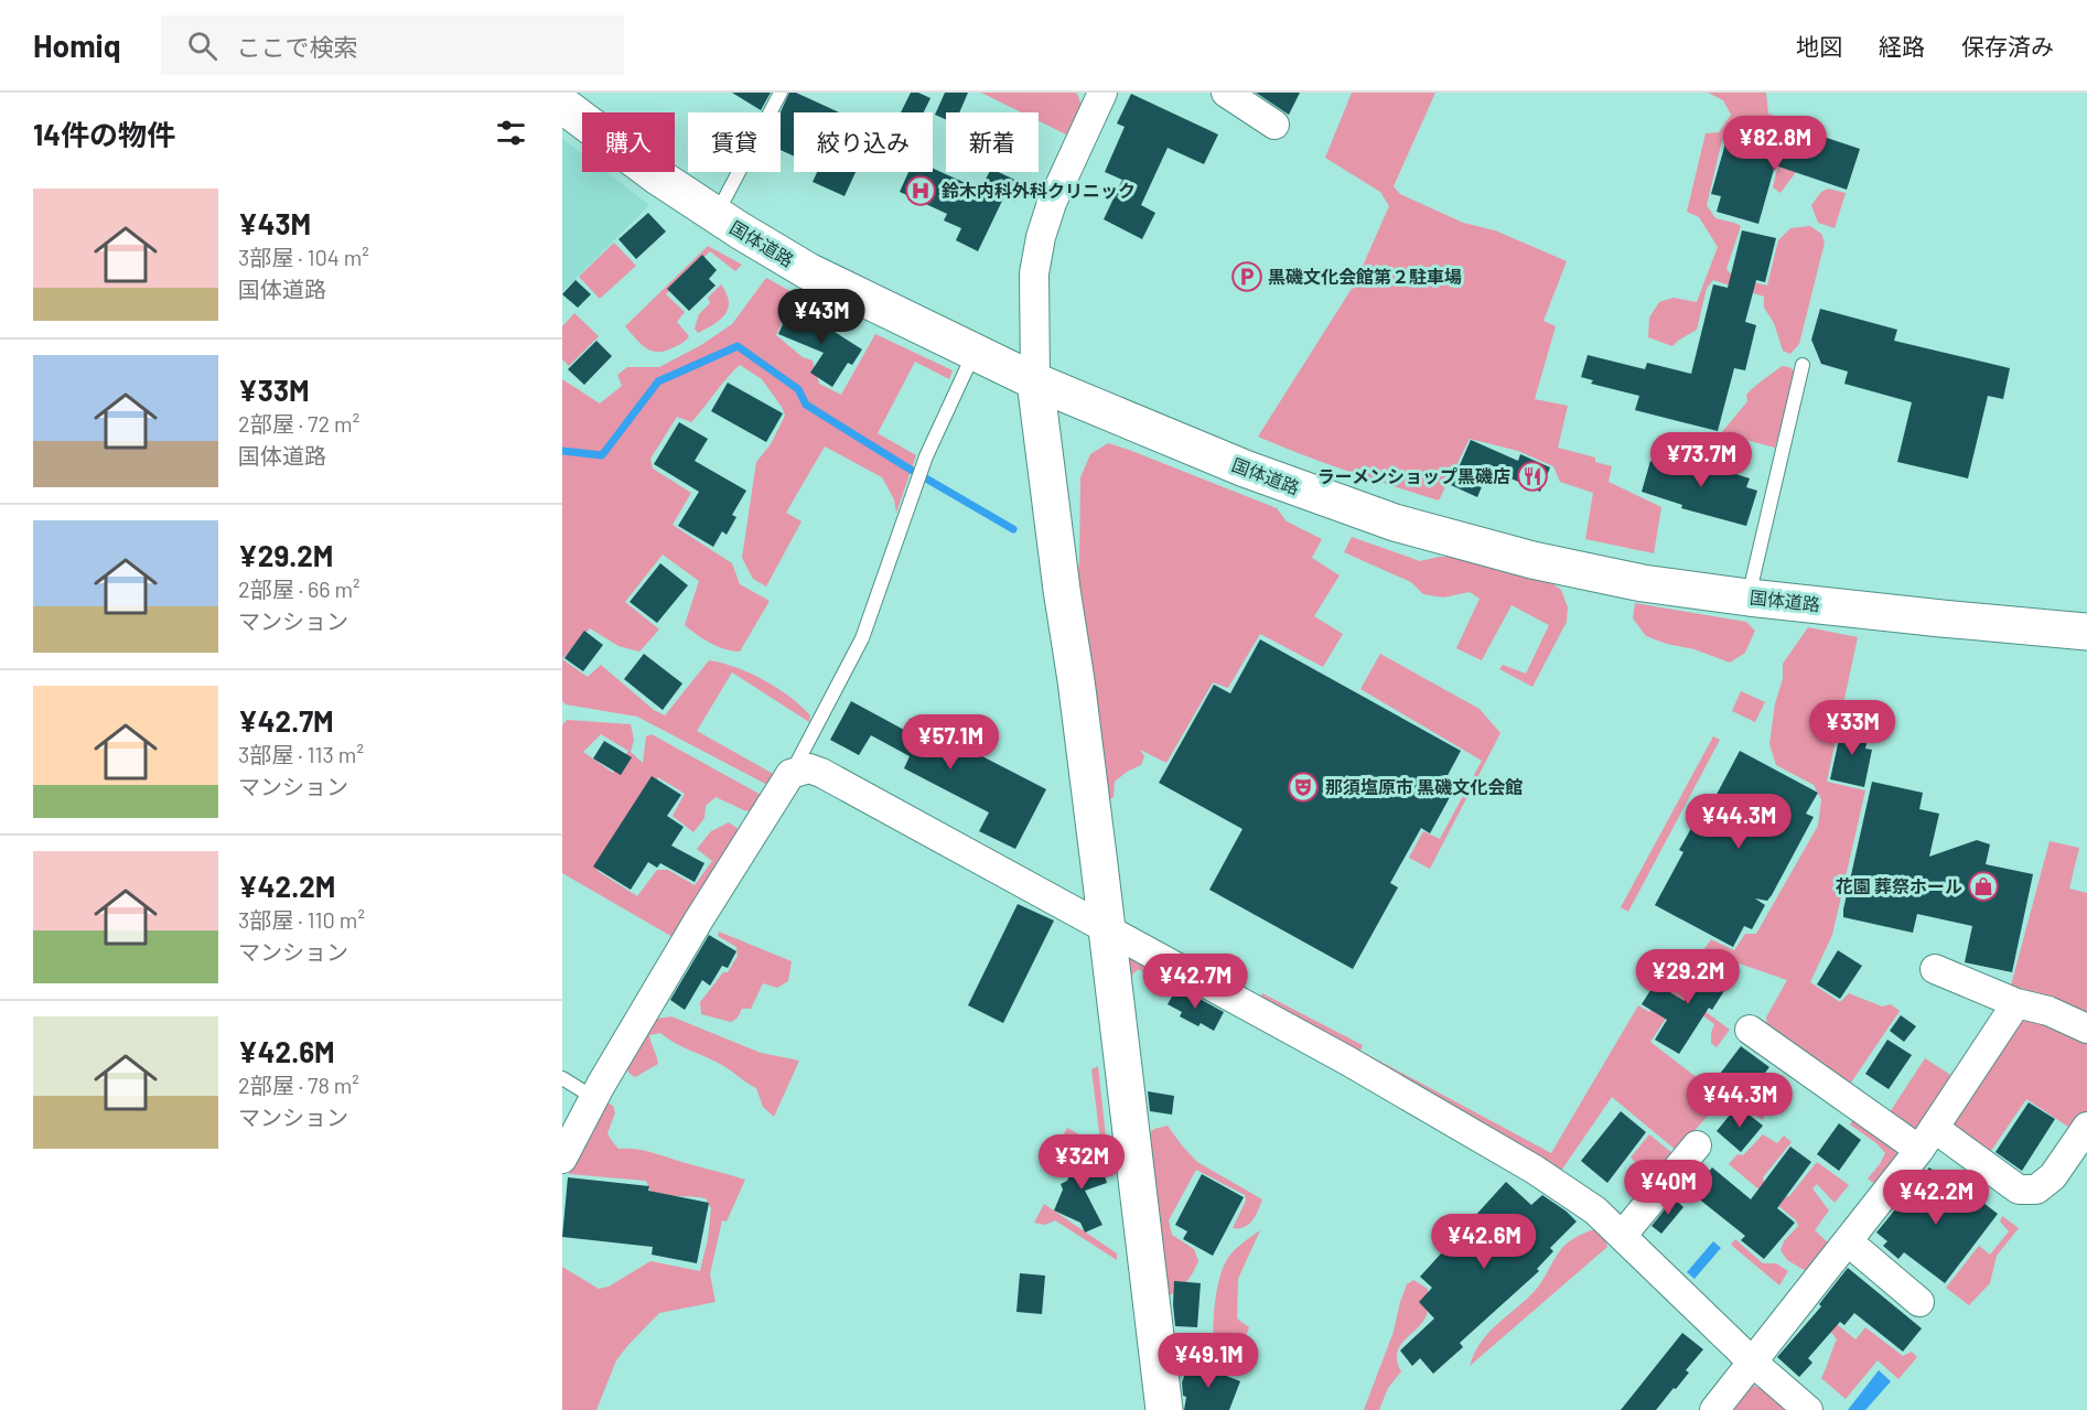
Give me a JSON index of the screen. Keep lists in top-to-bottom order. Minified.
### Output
{"streets":{"street":["国体道路"]},"places":{"hospital":["鈴木内科外科クリニック"],"parking":["黒磯文化会館第２駐車場"],"restaurant":["ラーメンショップ黒磯店"],"theatre":["那須塩原市 黒磯文化会館"],"shop":["花園 葬祭ホール"]},"page":{"header":"Homiq","search":"ここで検索","nav":["地図","経路","保存済み"],"heading":"14件の物件","chip":["購入","賃貸","絞り込み","新着"],"price":["¥82.8M","¥43M","¥73.7M","¥33M","¥57.1M","¥44.3M","¥29.2M","¥42.7M","¥44.3M","¥32M","¥40M","¥42.2M","¥42.6M","¥49.1M"],"list":[{"name":"¥43M","note":"3部屋 · 104 m² · 国体道路"},{"name":"¥33M","note":"2部屋 · 72 m² · 国体道路"},{"name":"¥29.2M","note":"2部屋 · 66 m² · マンション"},{"name":"¥42.7M","note":"3部屋 · 113 m² · マンション"},{"name":"¥42.2M","note":"3部屋 · 110 m² · マンション"},{"name":"¥42.6M","note":"2部屋 · 78 m² · マンション"}]}}
